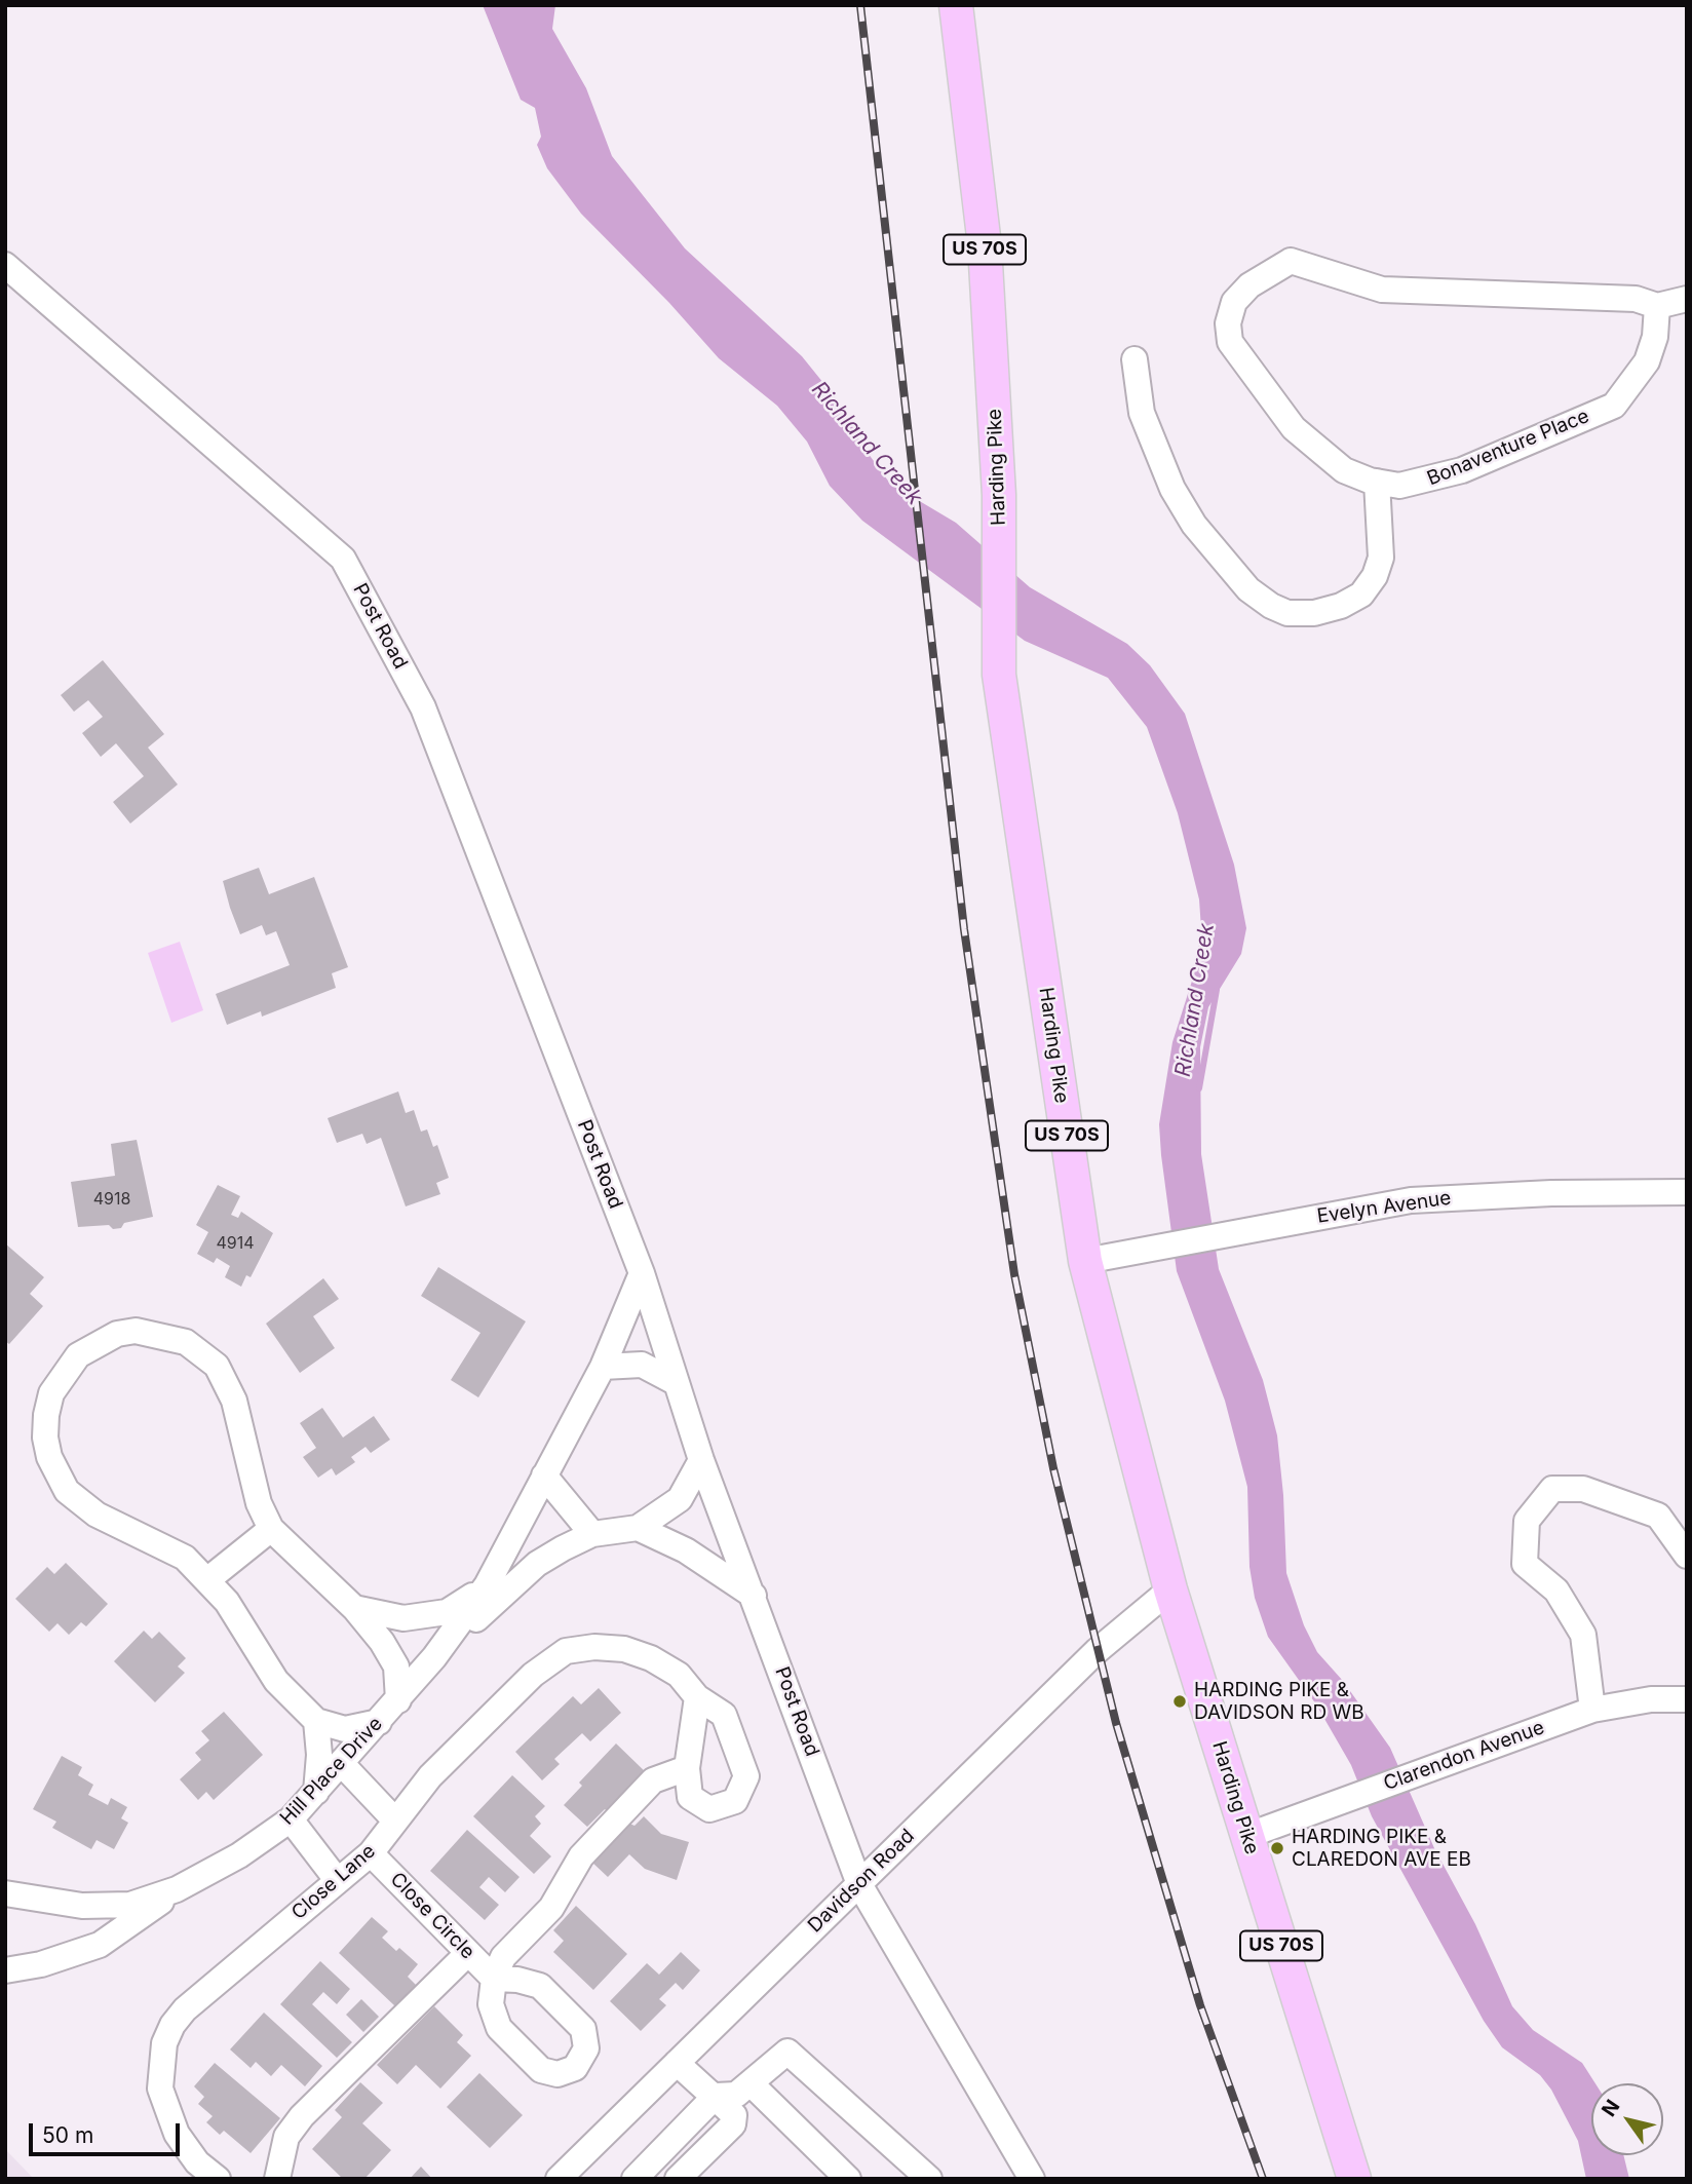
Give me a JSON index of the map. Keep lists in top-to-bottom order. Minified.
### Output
{"streets":{"main road":["US 70S","Harding Pike"],"street":["Bonaventure Place","Post Road","Evelyn Avenue","Clarendon Avenue","Hill Place Drive","Davidson Road","Close Lane","Close Circle"]},"crossings":[["Harding Pike","Evelyn Avenue"],["Harding Pike","Clarendon Avenue"],["Harding Pike","Davidson Road"],["Post Road","Hill Place Drive"],["Post Road","Davidson Road"],["Close Lane","Close Circle"]],"water":["Richland Creek"],"places":["HARDING PIKE & DAVIDSON RD WB","HARDING PIKE & CLAREDON AVE EB"],"house_numbers":["4918","4914"],"scale_bar":"50 m","north":"top left"}
